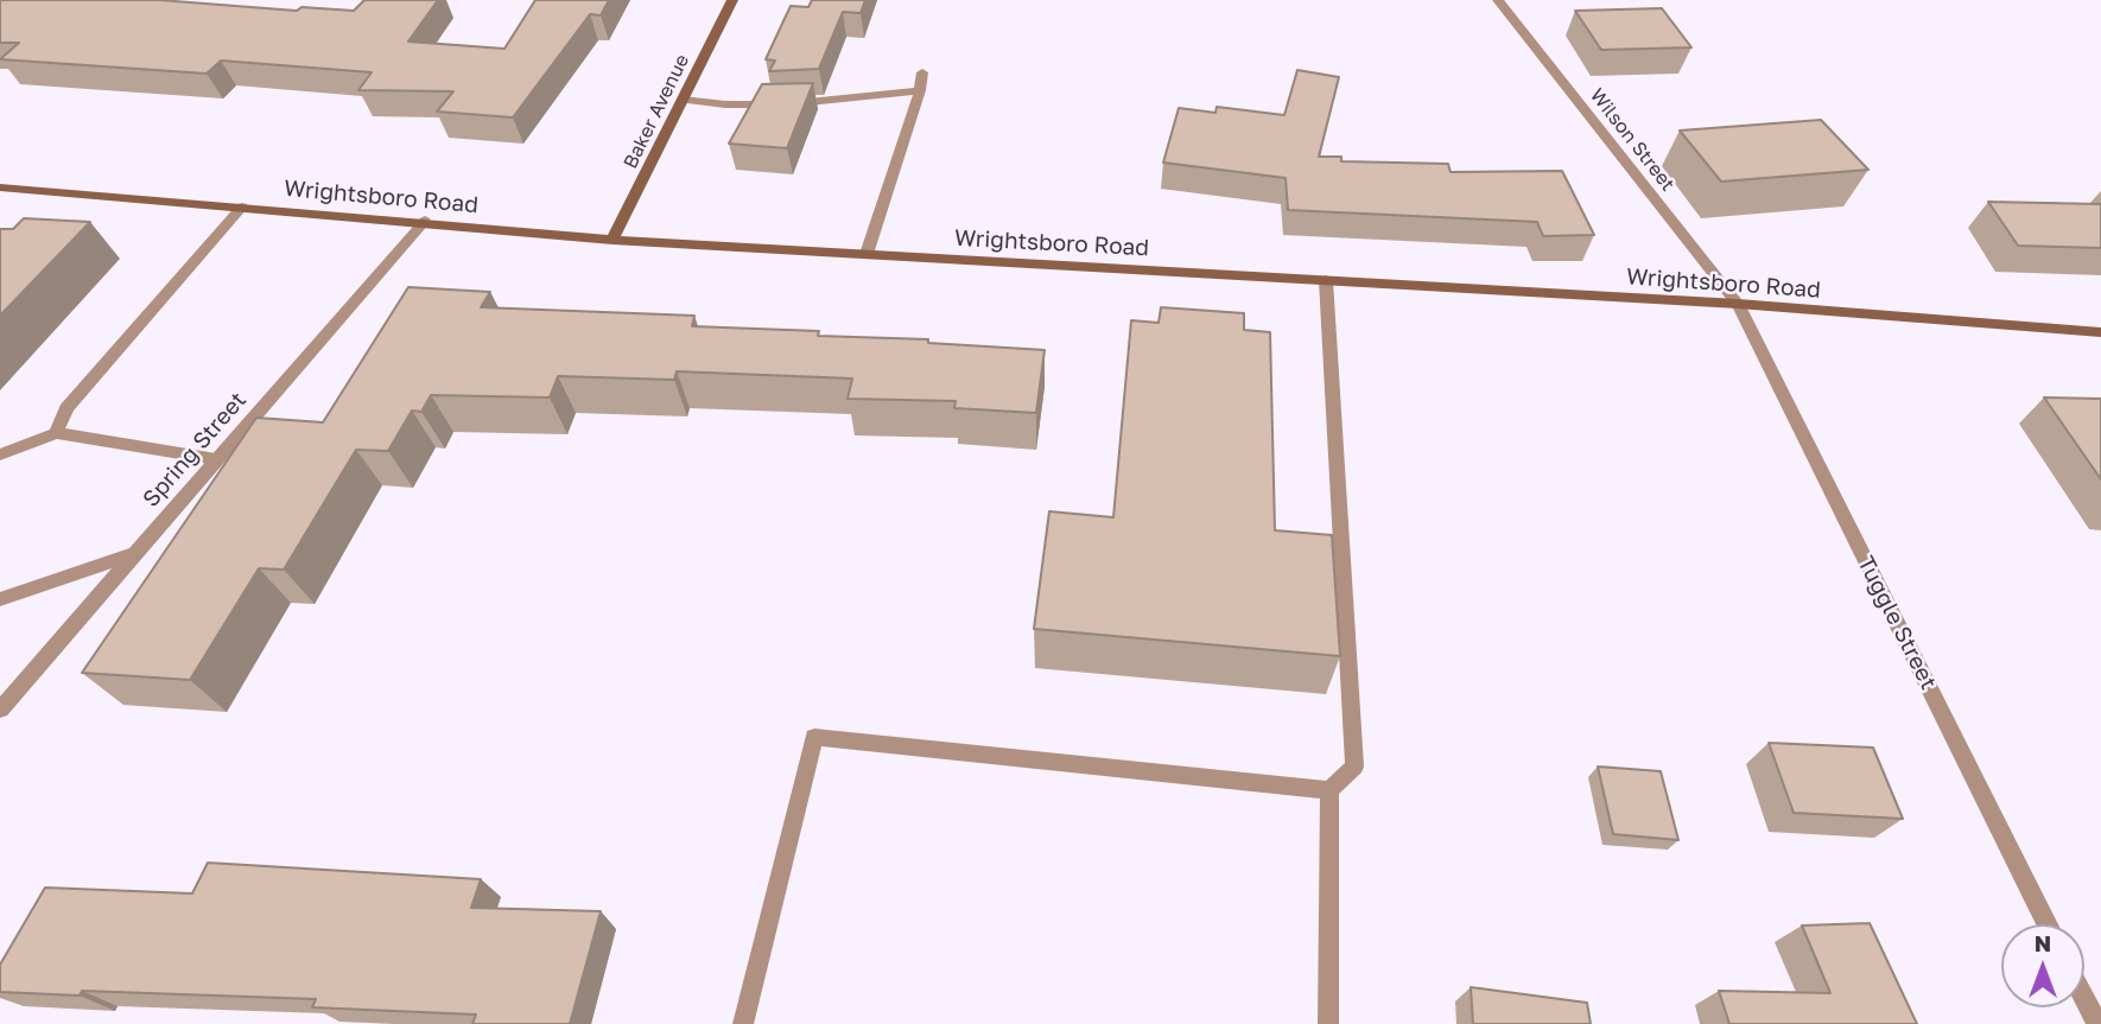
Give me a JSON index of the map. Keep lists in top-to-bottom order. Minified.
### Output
{"streets":{"main road":["Baker Avenue","Wrightsboro Road"],"street":["Wilson Street","Spring Street","Tuggle Street"]},"crossings":[["Baker Avenue","Wrightsboro Road"],["Wilson Street","Wrightsboro Road"],["Wilson Street","Tuggle Street"],["Wrightsboro Road","Spring Street"],["Wrightsboro Road","Tuggle Street"]],"north":"top"}
